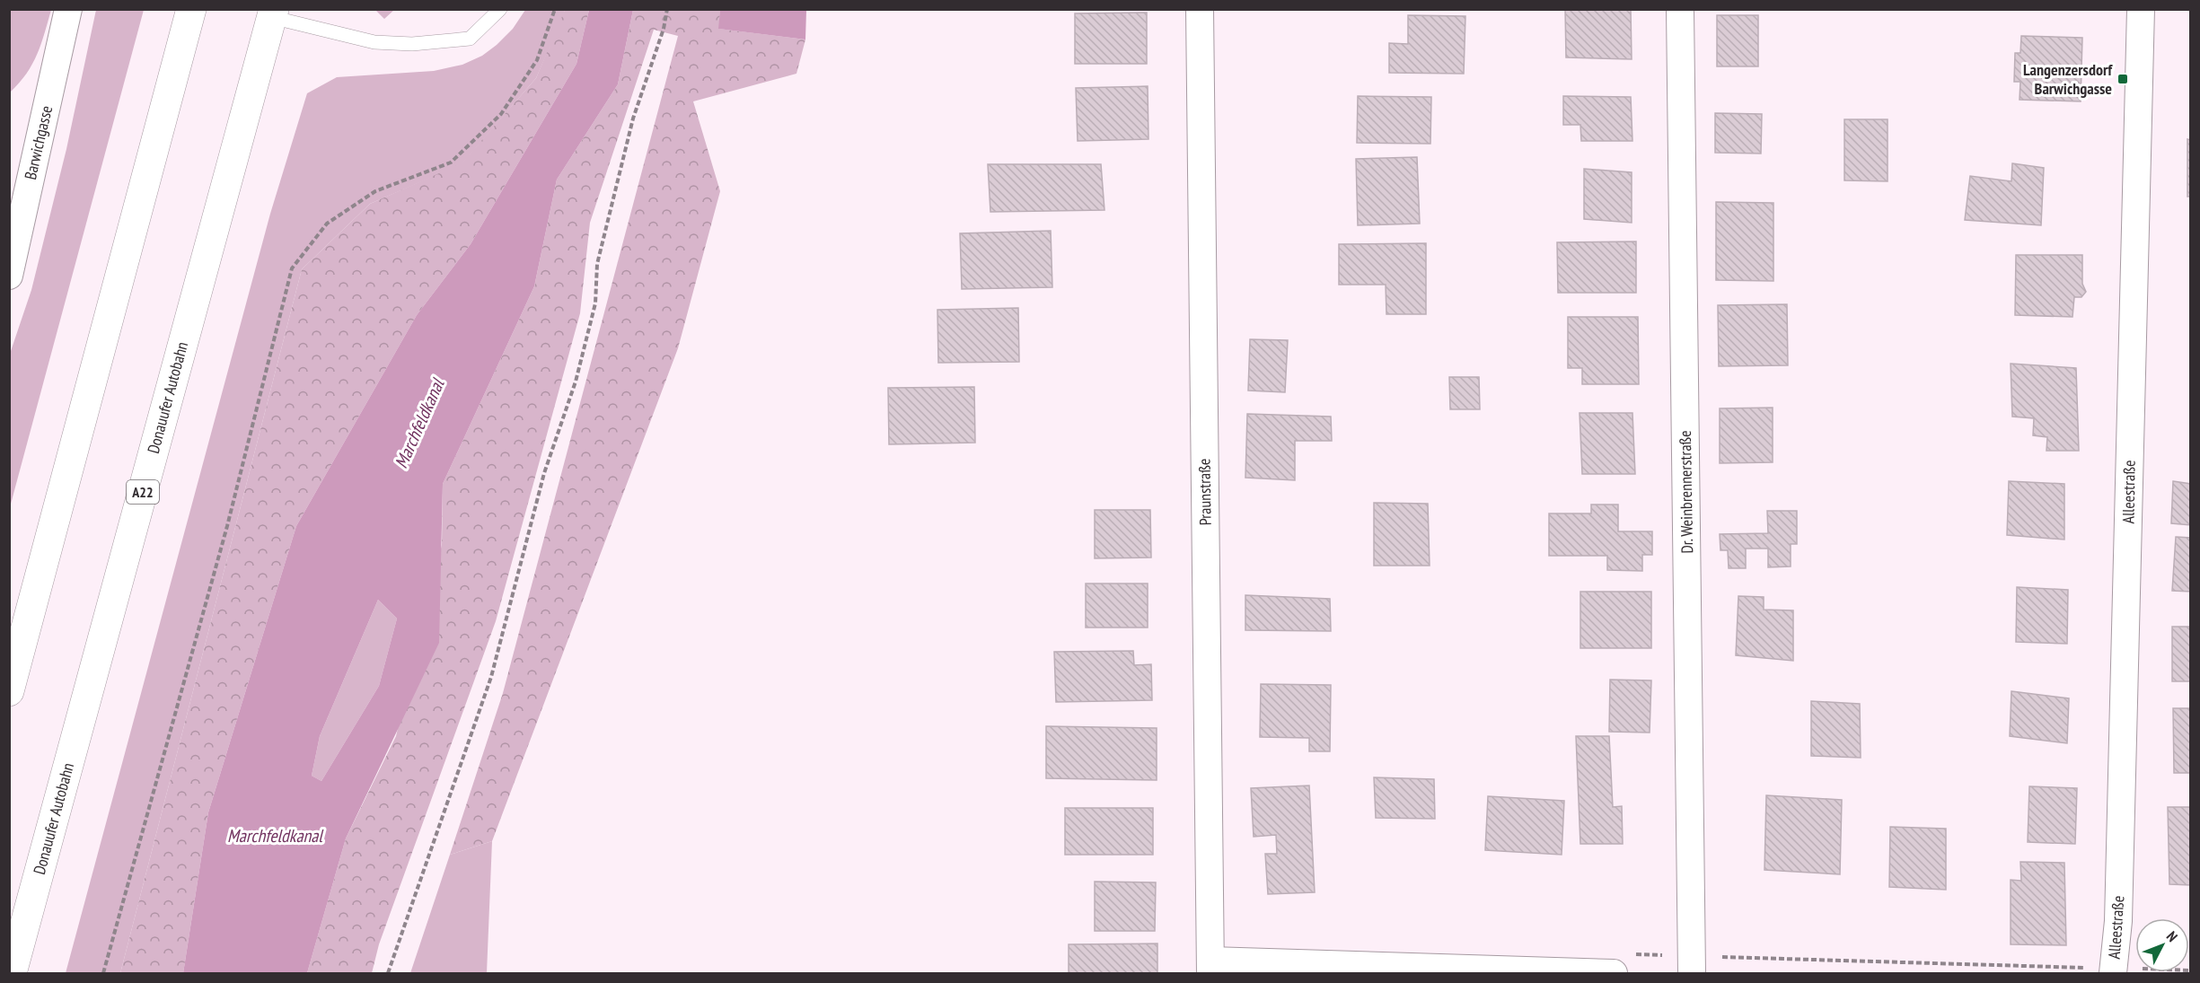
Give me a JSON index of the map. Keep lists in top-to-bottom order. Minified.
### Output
{"streets":{"highway":["Donauufer Autobahn","A22"],"street":["Barwichgasse","Praunstraße","Dr. Weinbrennerstraße","Alleestraße"]},"water":["Marchfeldkanal"],"places":{"transit":["Langenzersdorf Barwichgasse"]},"north":"top right"}
